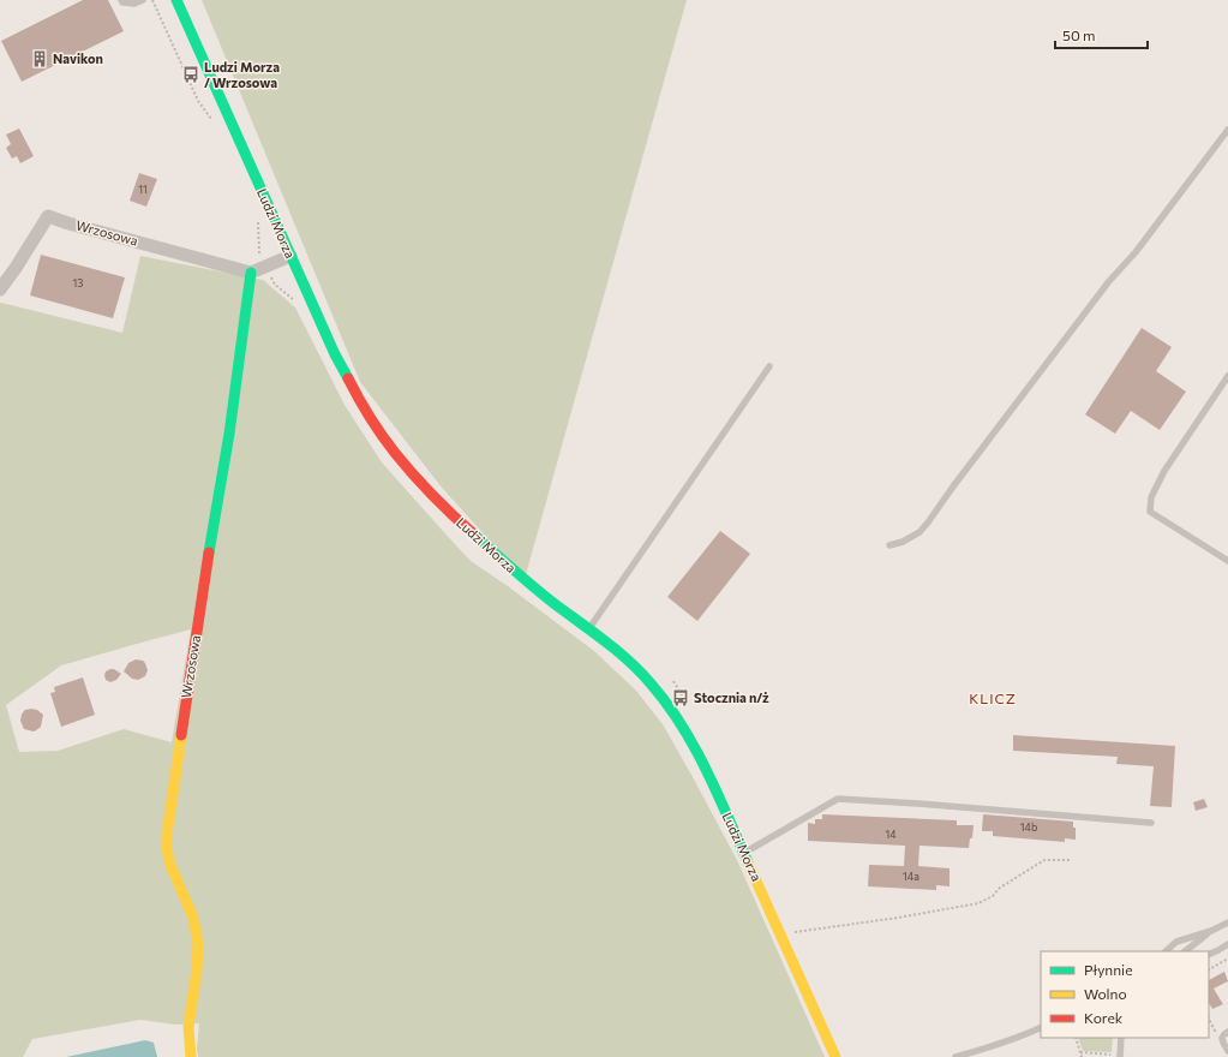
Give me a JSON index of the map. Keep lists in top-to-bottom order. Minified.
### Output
{"streets":{"street":["Ludzi Morza","Wrzosowa"]},"districts":["KLICZ"],"places":{"building":["Navikon"],"bus stop":["Ludzi Morza / Wrzosowa","Stocznia n/ż"]},"house_numbers":["11","13","14b","14","14a"],"legend":["Płynnie","Wolno","Korek"],"scale_bar":"50 m"}
